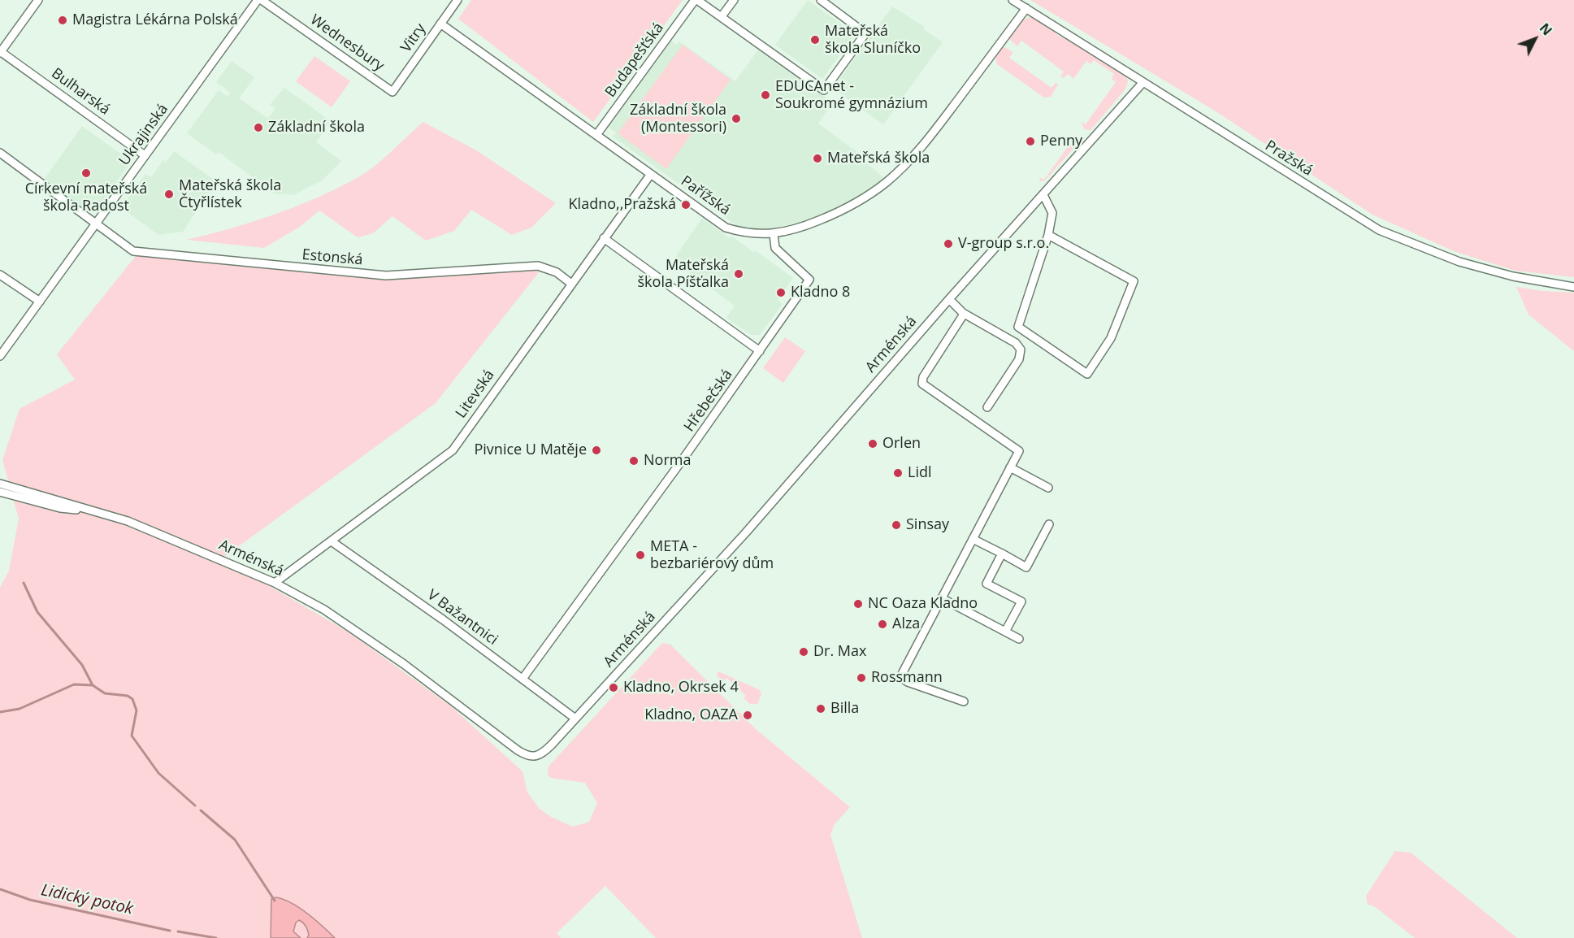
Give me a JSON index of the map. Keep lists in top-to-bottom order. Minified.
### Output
{"streets":{"street":["Vitry","Wednesbury","Budapešťská","Bulharská","Ukrajinská","Pražská","Pařížská","Estonská","Arménská","Litevská","Hřebečská","V Bažantnici"]},"crossings":[["Vitry","Wednesbury"],["Vitry","Pařížská"],["Budapešťská","Pařížská"],["Bulharská","Ukrajinská"],["Ukrajinská","Estonská"],["Pražská","Pařížská"],["Pražská","Arménská"],["Pařížská","Litevská"],["Pařížská","Hřebečská"],["Estonská","Litevská"],["Arménská","Litevská"],["Arménská","V Bažantnici"],["Litevská","V Bažantnici"],["Hřebečská","V Bažantnici"]],"water":["Lidický potok"],"places":["Magistra Lékárna Polská","Mateřská škola Sluníčko","EDUCAnet - Soukromé gymnázium","Základní škola (Montessori)","Základní škola","Penny","Mateřská škola","Církevní mateřská škola Radost","Mateřská škola Čtyřlístek","Kladno,,Pražská","V-group s.r.o.","Mateřská škola Píšťalka","Kladno 8","Orlen","Pivnice U Matěje","Norma","Lidl","Sinsay","META - bezbariérový dům","NC Oaza Kladno","Alza","Dr. Max","Rossmann","Kladno, Okrsek 4","Billa","Kladno, OAZA"],"north":"top right"}
